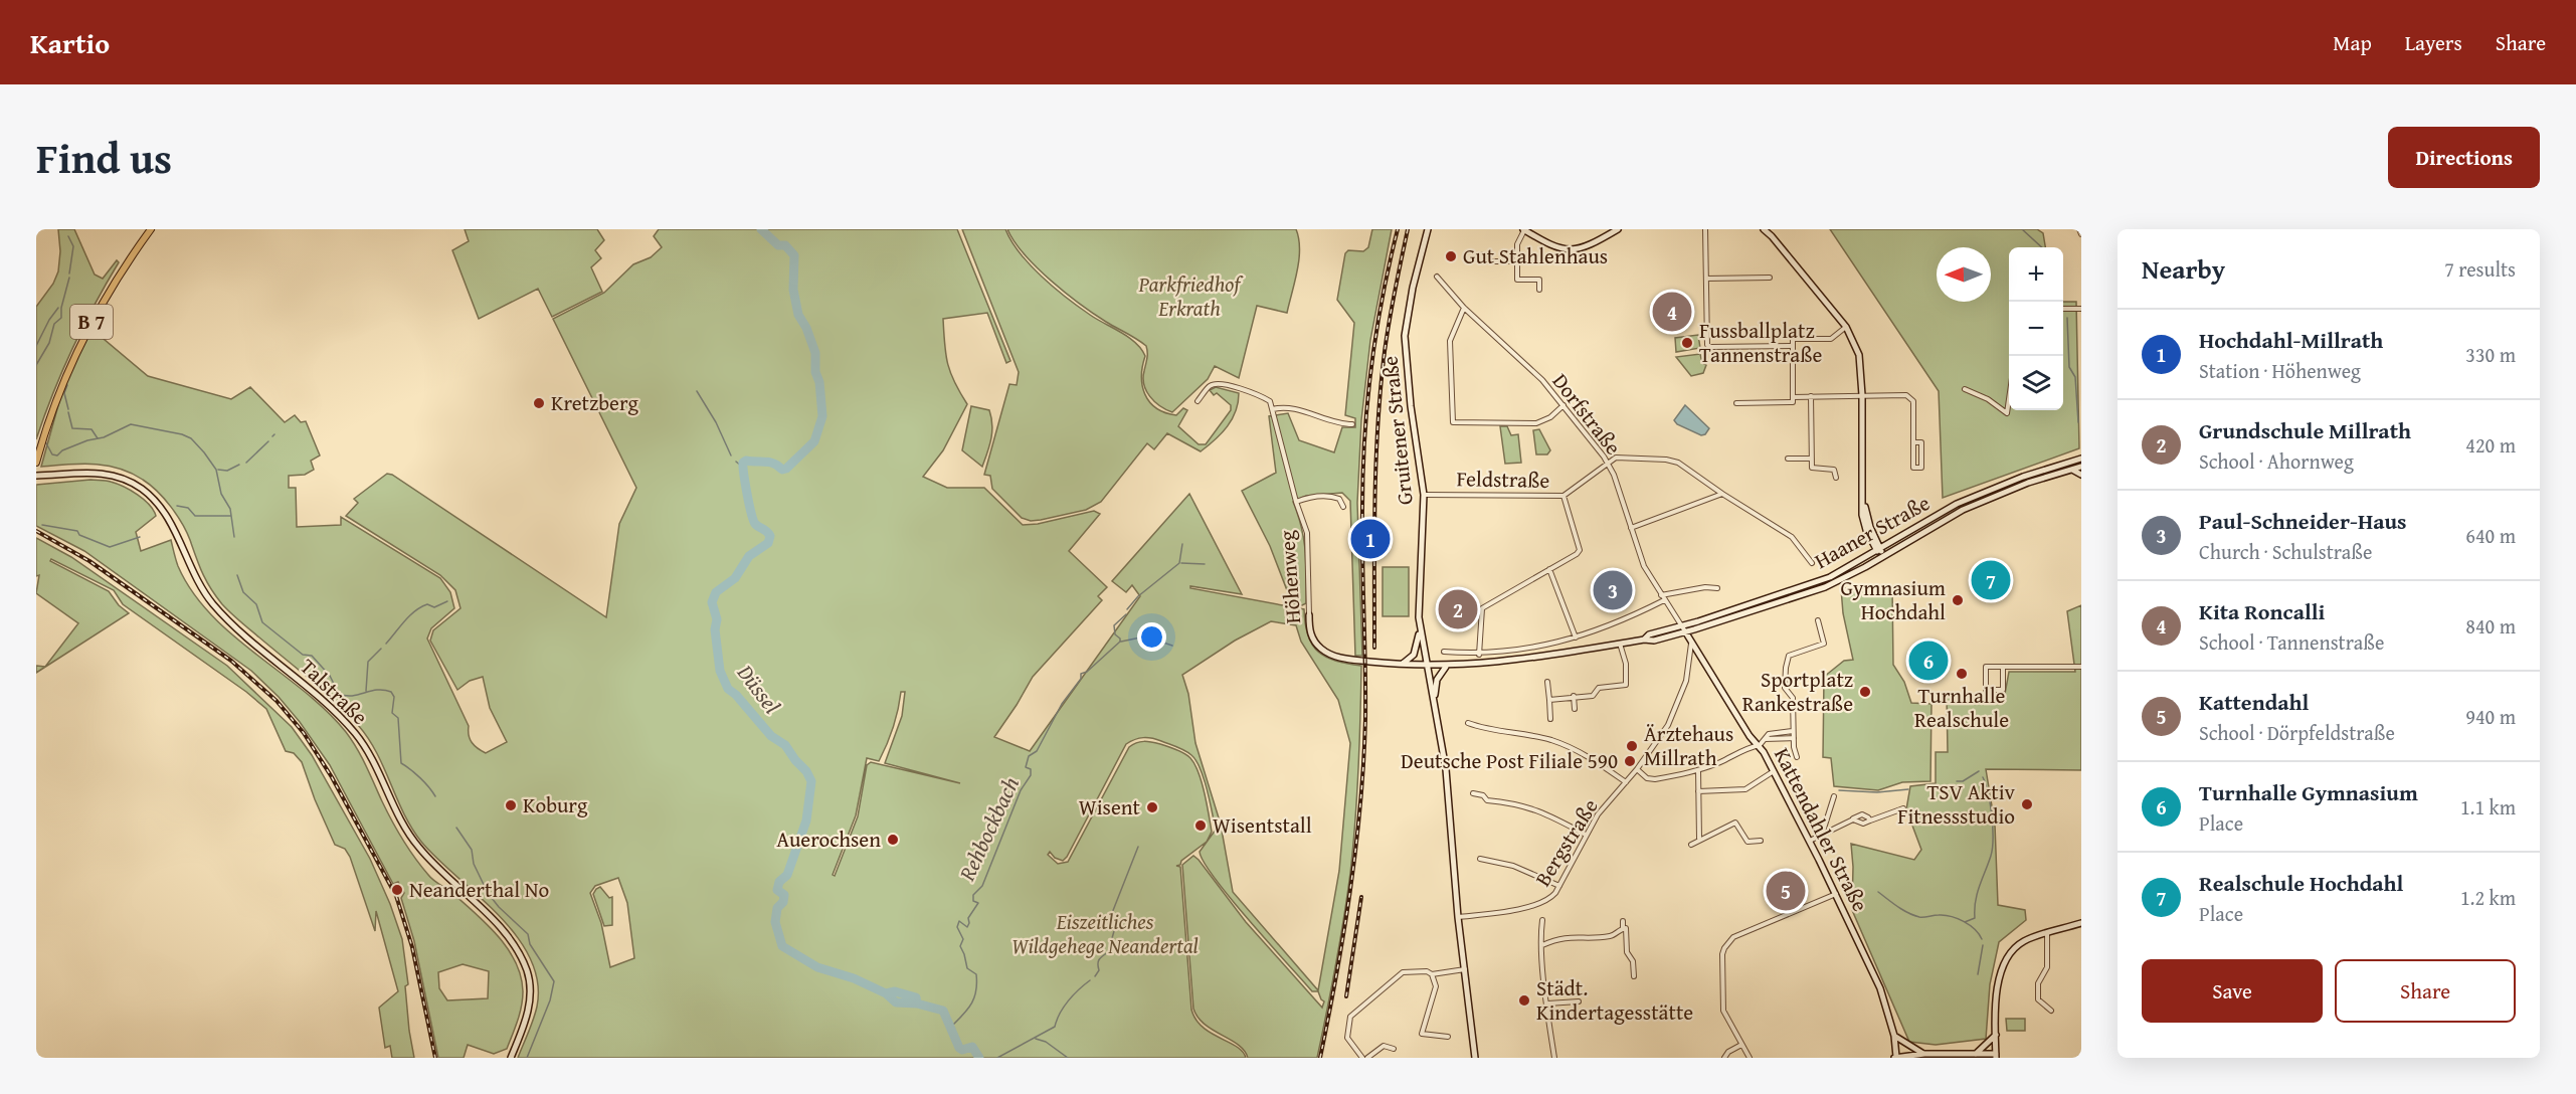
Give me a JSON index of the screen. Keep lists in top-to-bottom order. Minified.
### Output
{"streets":{"main road":["B 7","Gruitener Straße","Haaner Straße","Höhenweg","Talstraße","Kattendahler Straße"],"street":["Dorfstraße","Feldstraße","Bergstraße"]},"crossings":[["Dorfstraße","Feldstraße"],["Dorfstraße","Haaner Straße"],["Dorfstraße","Kattendahler Straße"],["Gruitener Straße","Feldstraße"],["Gruitener Straße","Haaner Straße"],["Gruitener Straße","Höhenweg"],["Gruitener Straße","Bergstraße"],["Haaner Straße","Höhenweg"],["Haaner Straße","Kattendahler Straße"],["Kattendahler Straße","Bergstraße"]],"water":["Düssel","Rehbockbach"],"parks":["Parkfriedhof Erkrath","Eiszeitliches Wildgehege Neandertal"],"places":["Gut Stahlenhaus","Fussballplatz Tannenstraße","Kretzberg","Gymnasium Hochdahl","Turnhalle Realschule","Sportplatz Rankestraße","Ärztehaus Millrath","Deutsche Post Filiale 590","TSV Aktiv Fitnessstudio","Koburg","Wisent","Wisentstall","Auerochsen","Neanderthal No","Städt. Kindertagesstätte"],"north":"left","page":{"header":"Kartio","nav":["Map","Layers","Share"],"title":"Find us","buttons":["Directions",["Save","Share"]],"heading":["Nearby","7 results"],"map_buttons":["+","−"],"pins":["4","1","7","3","2","6","5"],"list":[{"mark":"1","name":"Hochdahl-Millrath","note":"Station · Höhenweg","value":"330 m"},{"mark":"2","name":"Grundschule Millrath","note":"School · Ahornweg","value":"420 m"},{"mark":"3","name":"Paul-Schneider-Haus","note":"Church · Schulstraße","value":"640 m"},{"mark":"4","name":"Kita Roncalli","note":"School · Tannenstraße","value":"840 m"},{"mark":"5","name":"Kattendahl","note":"School · Dörpfeldstraße","value":"940 m"},{"mark":"6","name":"Turnhalle Gymnasium","note":"Place","value":"1.1 km"},{"mark":"7","name":"Realschule Hochdahl","note":"Place","value":"1.2 km"}]}}
